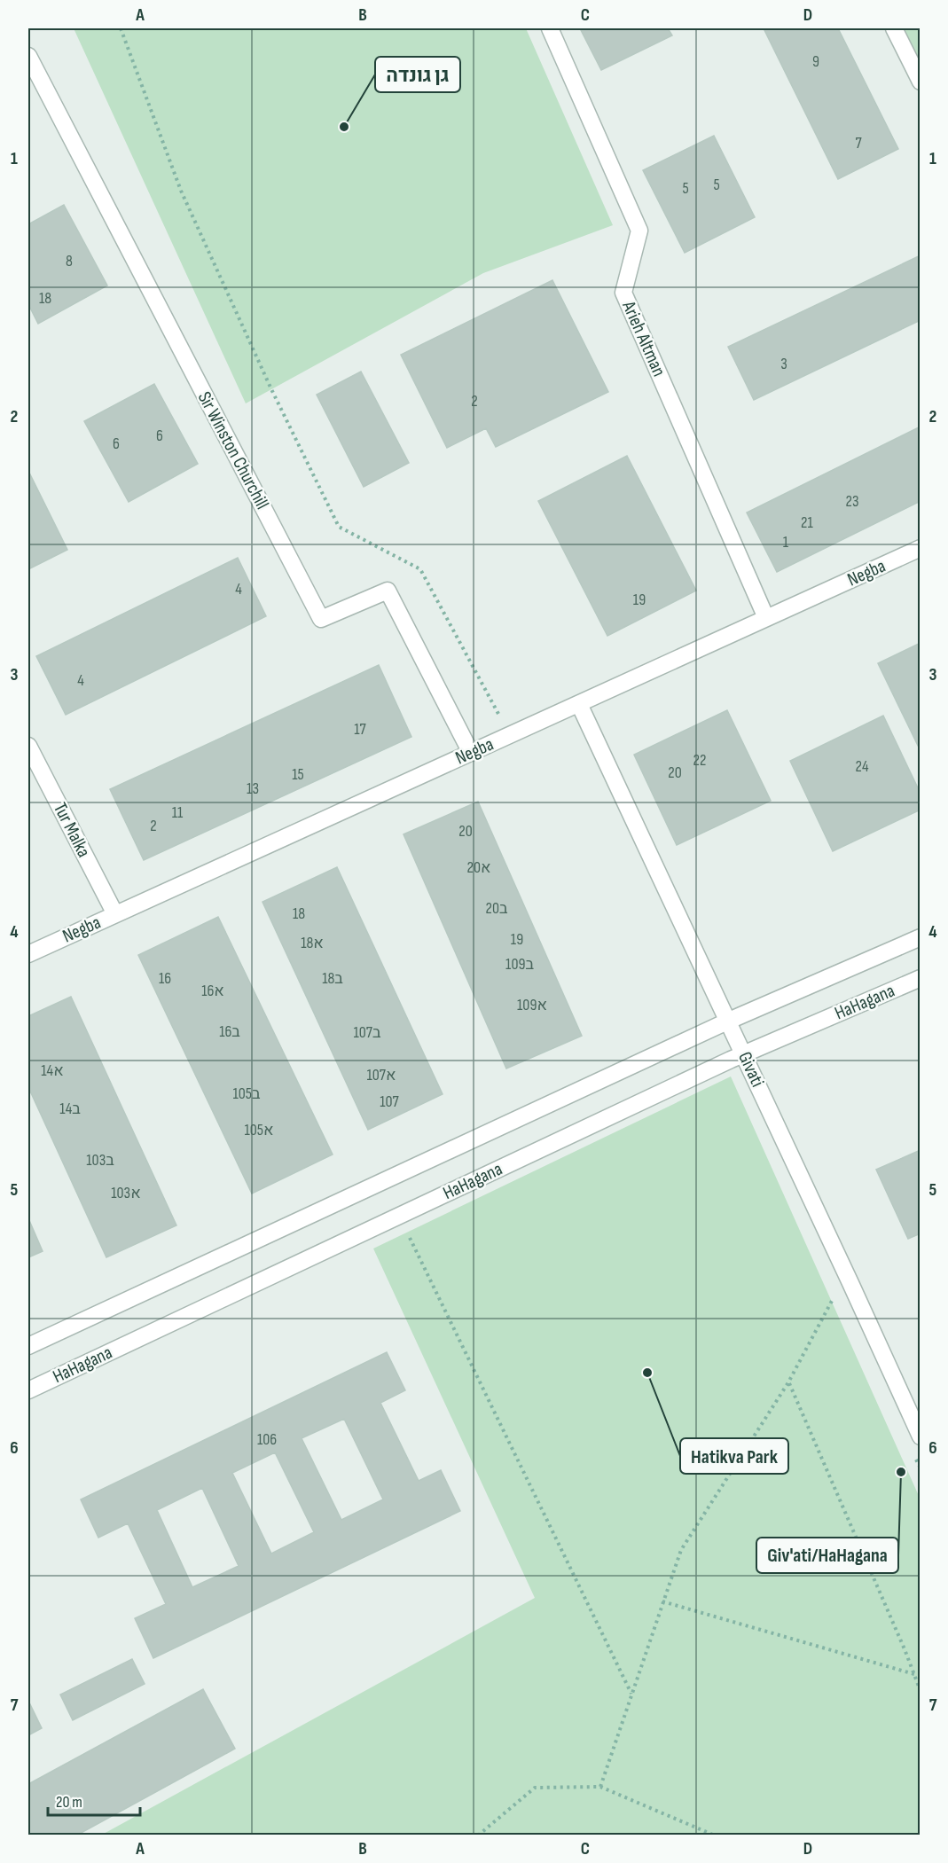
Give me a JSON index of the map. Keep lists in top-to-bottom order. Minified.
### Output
{"streets":{"street":["Arieh Altman","Sir Winston Churchill","Negba","Tur Malka","HaHagana","Givati"]},"crossings":[["Arieh Altman","Negba"],["Sir Winston Churchill","Negba"],["Negba","Tur Malka"],["Negba","Givati"],["HaHagana","Givati"]],"places":["גן גונדה","Hatikva Park","Giv'ati/HaHagana"],"house_numbers":["9","7","5","5","8","18","3","2","6","6","23","21","1","4","19","4","17","22","24","20","15","13","11","2","20","20א","20ב","18","19","18א","109ב","16","18ב","16א","109א","16ב","107ב","14א","107א","105ב","107","14ב","105א","103ב","103א","106"],"scale_bar":"20 m","grid":{"columns":["A","B","C","D"],"rows":["1","2","3","4","5","6","7"]}}
